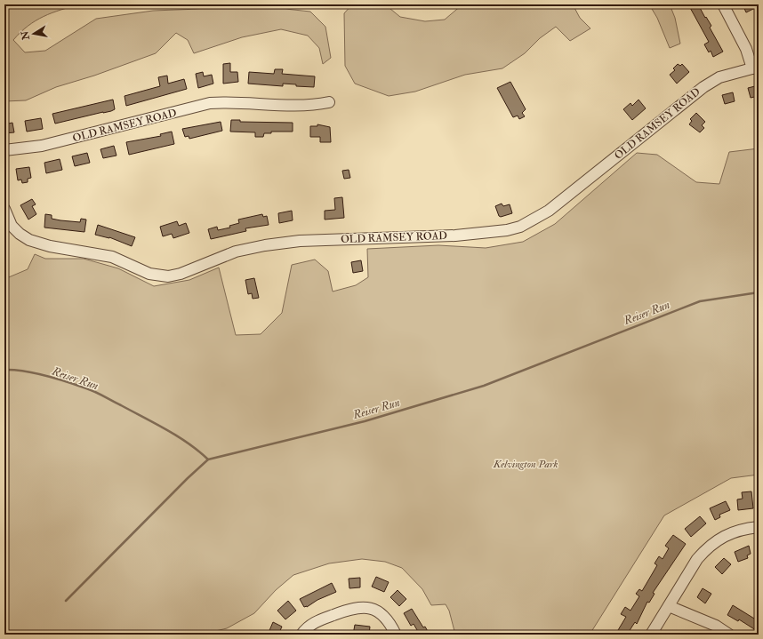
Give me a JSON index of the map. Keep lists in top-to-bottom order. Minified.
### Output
{"streets":{"street":["OLD RAMSEY ROAD"]},"water":["Reiser Run"],"parks":["Kelvington Park"],"north":"left"}
